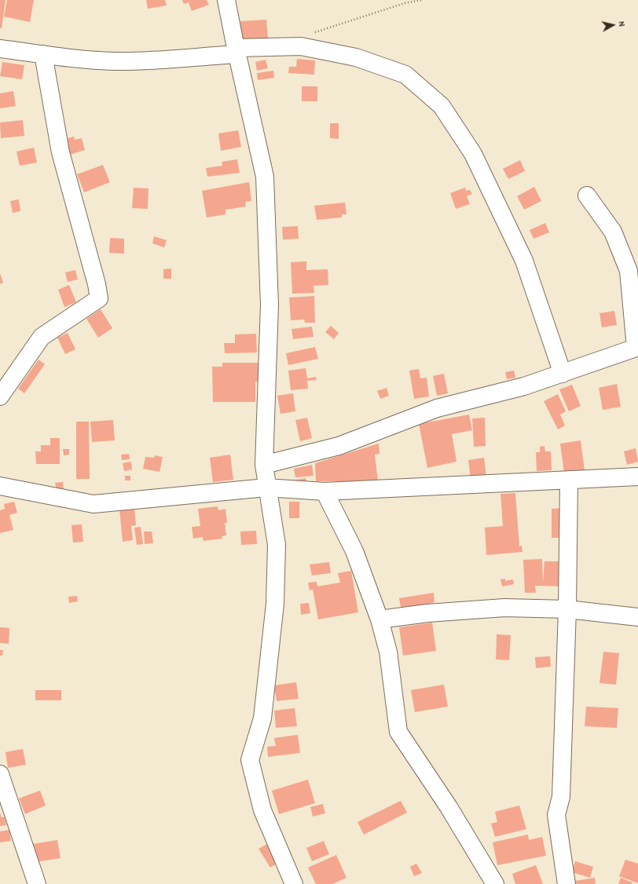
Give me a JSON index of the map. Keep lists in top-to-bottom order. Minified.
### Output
{"north":"right"}
